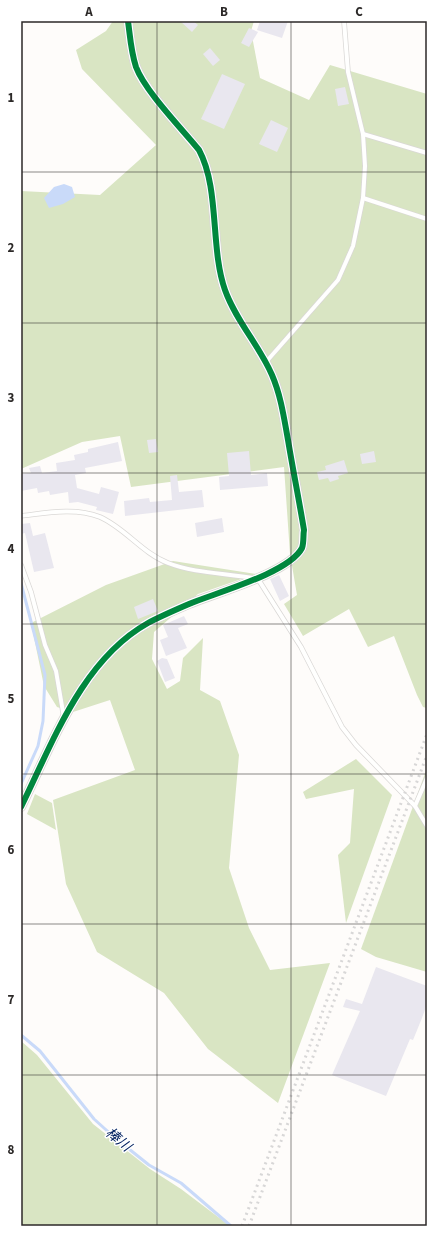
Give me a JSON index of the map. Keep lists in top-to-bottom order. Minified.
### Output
{"water":["棒川"],"grid":{"columns":["A","B","C"],"rows":["1","2","3","4","5","6","7","8"]}}
